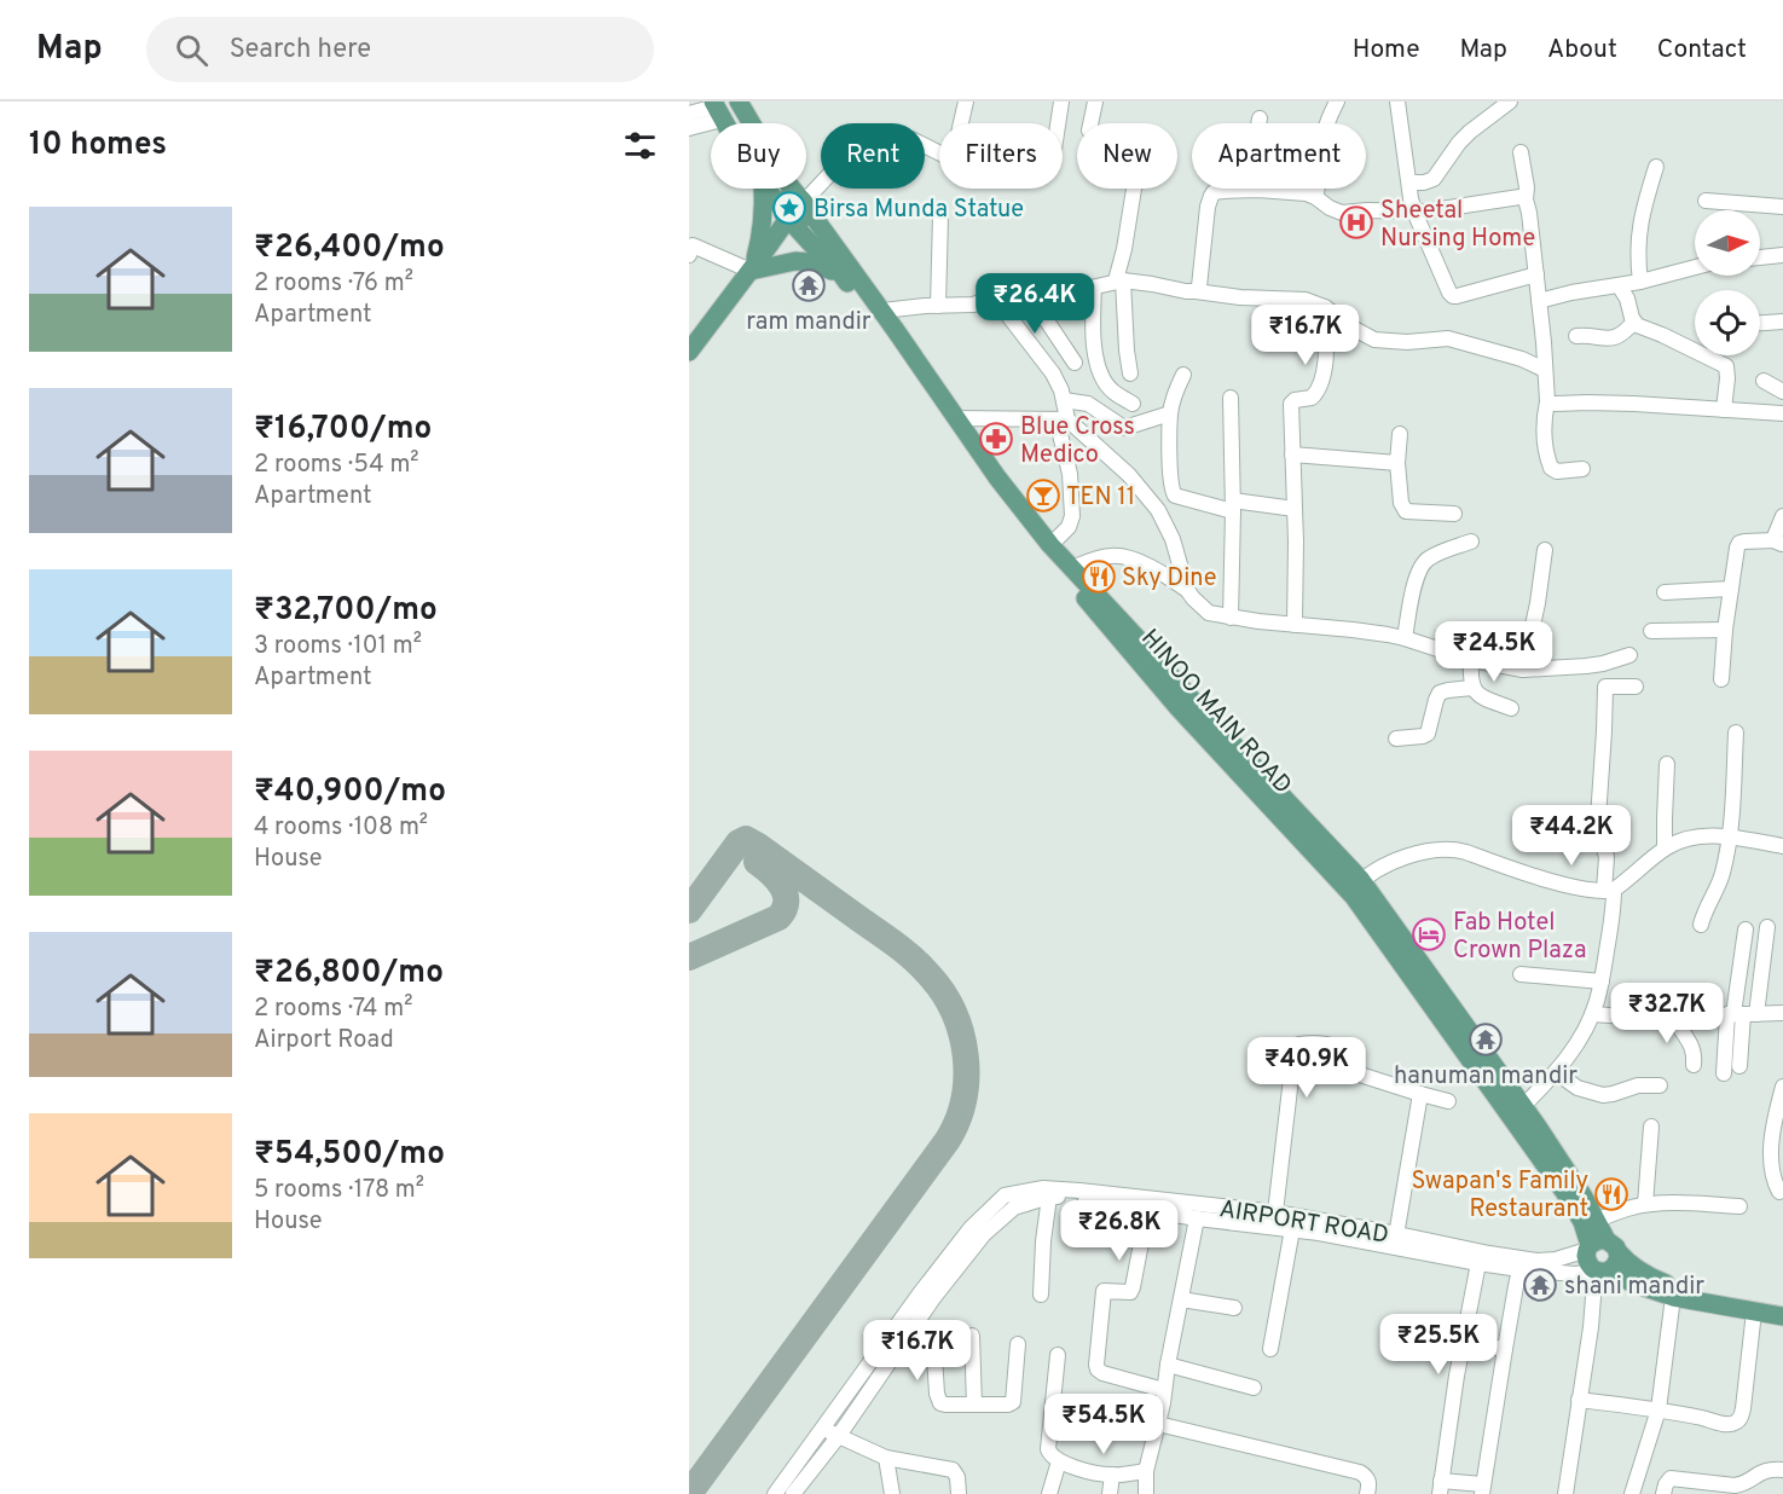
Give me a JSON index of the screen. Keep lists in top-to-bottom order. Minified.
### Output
{"streets":{"main road":["HINOO MAIN ROAD"],"street":["AIRPORT ROAD"]},"crossings":[["HINOO MAIN ROAD","AIRPORT ROAD"]],"places":{"place":["Birsa Munda Statue"],"hospital":["Sheetal Nursing Home"],"temple":["ram mandir","hanuman mandir","shani mandir"],"pharmacy":["Blue Cross Medico"],"bar":["TEN 11"],"restaurant":["Sky Dine","Swapan's Family Restaurant"],"hotel":["Fab Hotel Crown Plaza"]},"north":"right","page":{"header":"Map","search":"Search here","nav":["Home","Map","About","Contact"],"heading":"10 homes","chip":["Buy","Rent","Filters","New","Apartment"],"list":[{"name":"₹26,400/mo","note":"2 rooms · 76 m² · Apartment"},{"name":"₹16,700/mo","note":"2 rooms · 54 m² · Apartment"},{"name":"₹32,700/mo","note":"3 rooms · 101 m² · Apartment"},{"name":"₹40,900/mo","note":"4 rooms · 108 m² · House"},{"name":"₹26,800/mo","note":"2 rooms · 74 m² · Airport Road"},{"name":"₹54,500/mo","note":"5 rooms · 178 m² · House"}],"price":["₹26.4K","₹16.7K","₹24.5K","₹44.2K","₹32.7K","₹40.9K","₹26.8K","₹25.5K","₹16.7K","₹54.5K"]}}
